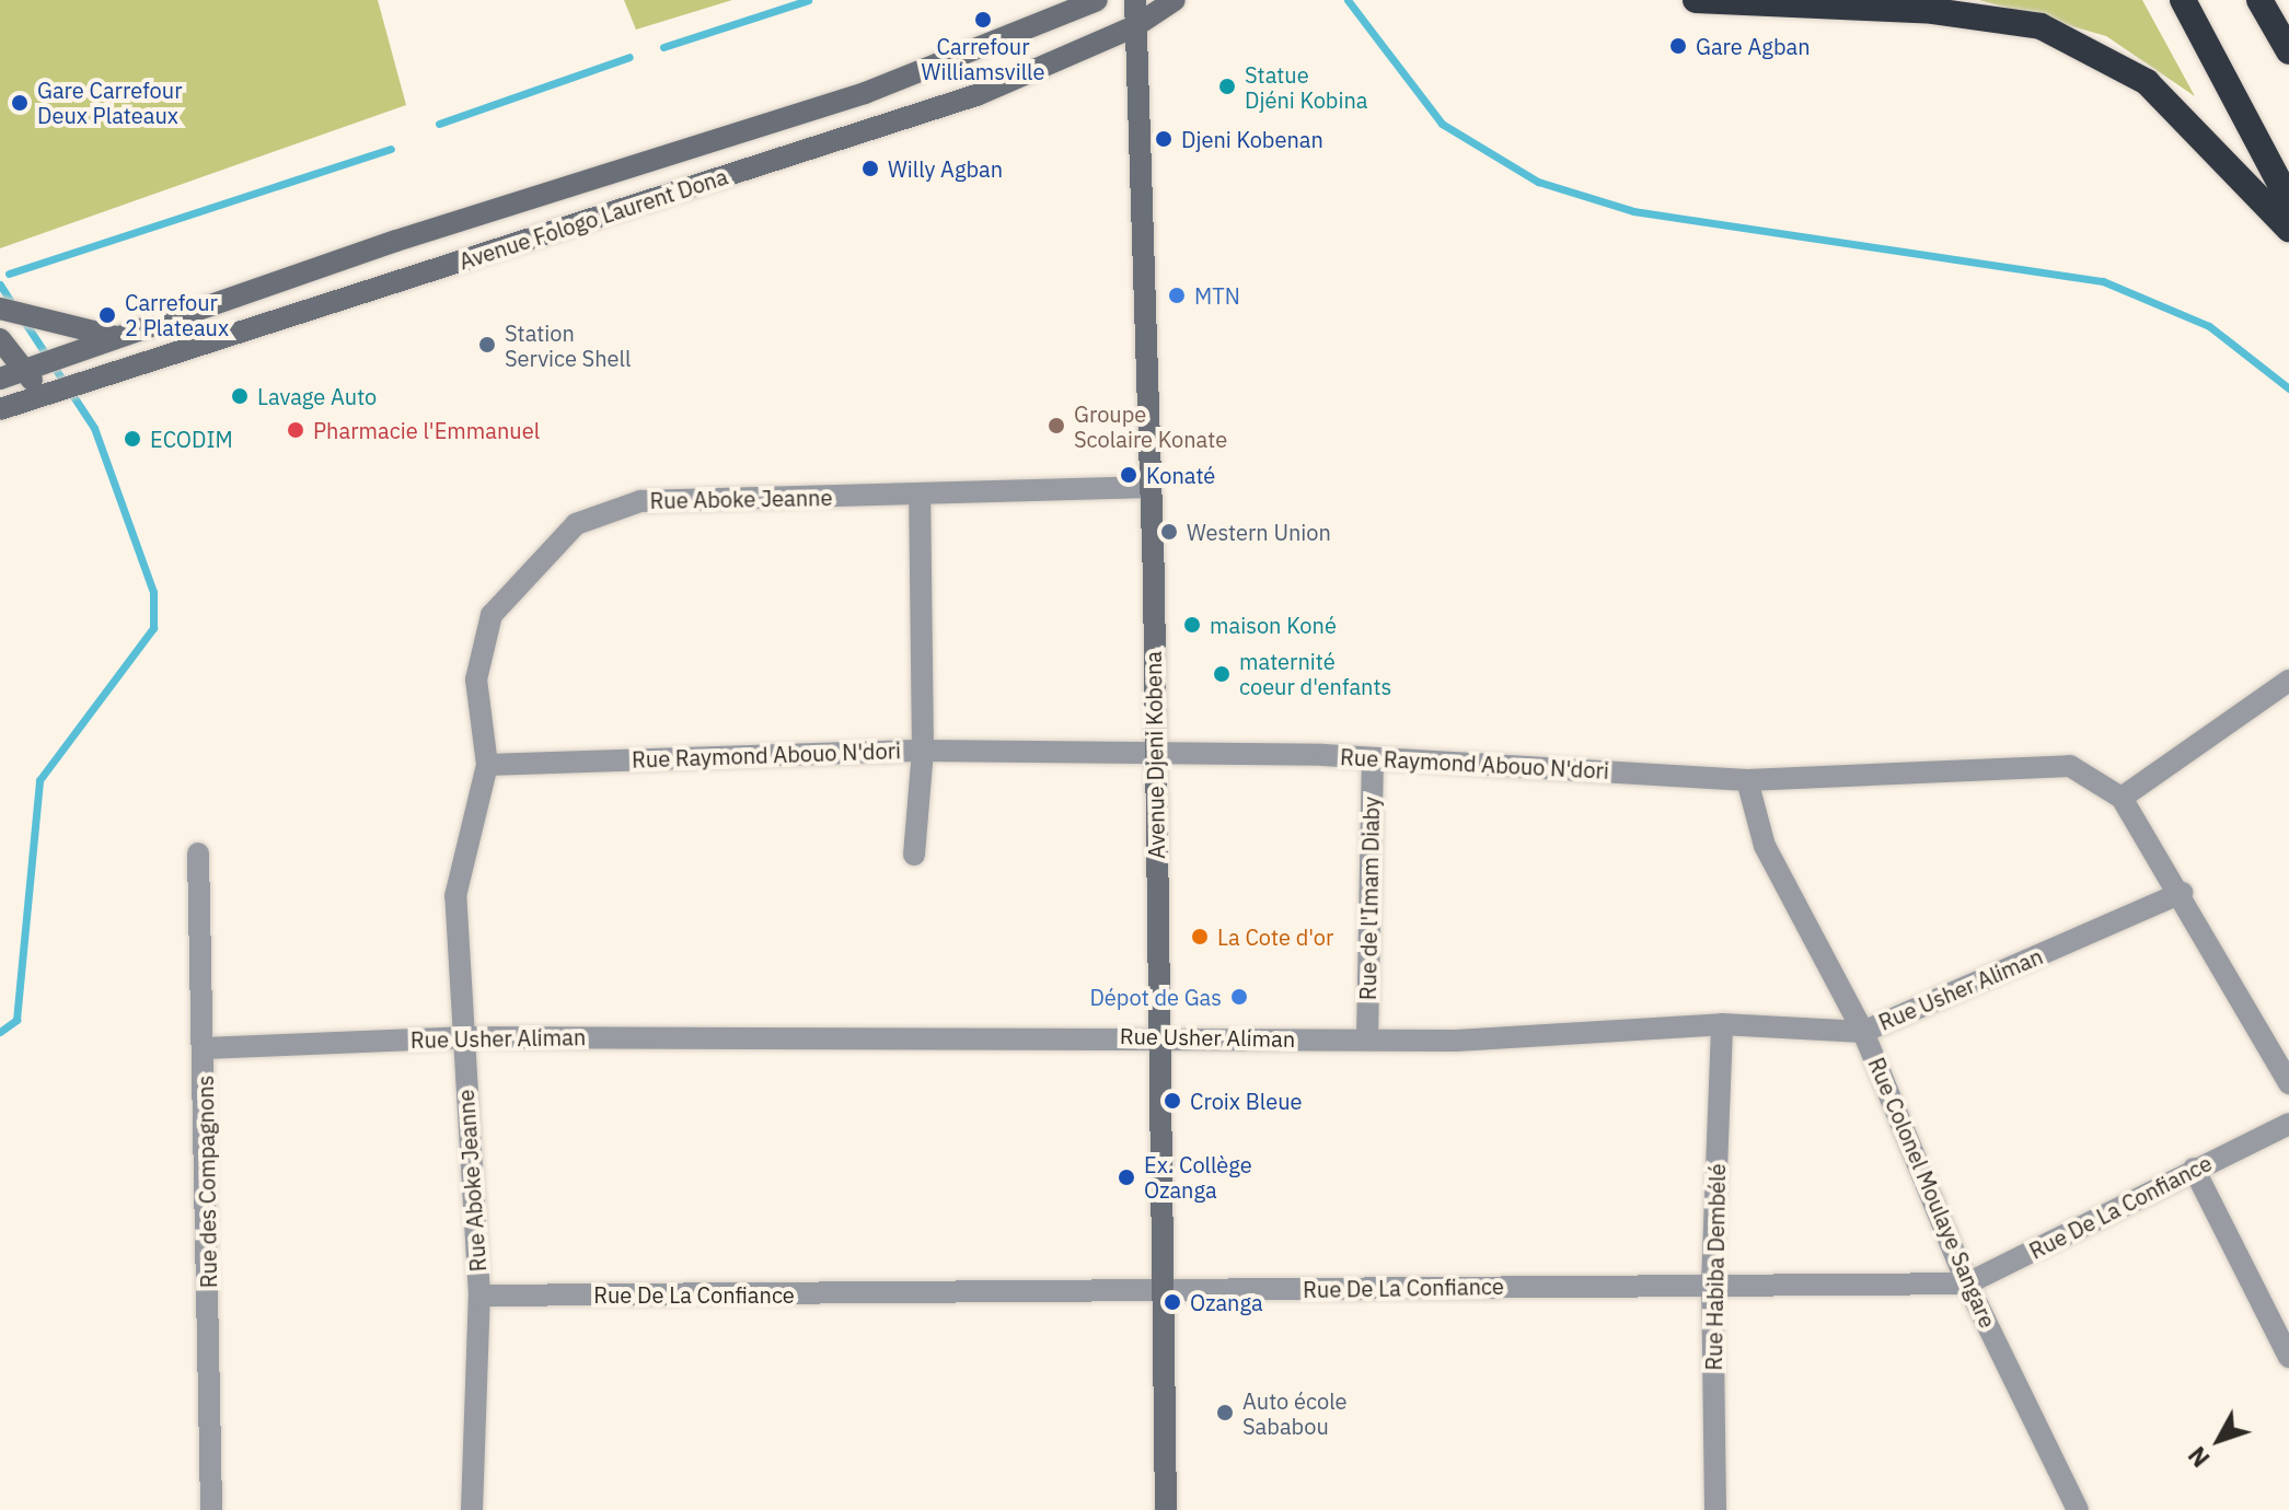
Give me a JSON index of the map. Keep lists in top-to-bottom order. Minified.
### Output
{"streets":{"main road":["Avenue Fologo Laurent Dona","Avenue Djeni Kobena"],"street":["Rue Aboke Jeanne","Rue Raymond Abouo N'dori","Rue de l'Imam Diaby","Rue Usher Aliman","Rue des Compagnons","Rue Colonel Moulaye Sangare","Rue De La Confiance","Rue Habiba Dembélé"]},"crossings":[["Avenue Fologo Laurent Dona","Avenue Djeni Kobena"],["Rue Aboke Jeanne","Rue Raymond Abouo N'dori"],["Rue Aboke Jeanne","Avenue Djeni Kobena"],["Rue Aboke Jeanne","Rue Usher Aliman"],["Rue Aboke Jeanne","Rue De La Confiance"],["Rue Raymond Abouo N'dori","Avenue Djeni Kobena"],["Rue Raymond Abouo N'dori","Rue de l'Imam Diaby"],["Rue Raymond Abouo N'dori","Rue Usher Aliman"],["Rue Raymond Abouo N'dori","Rue Colonel Moulaye Sangare"],["Avenue Djeni Kobena","Rue Usher Aliman"],["Avenue Djeni Kobena","Rue De La Confiance"],["Rue de l'Imam Diaby","Rue Usher Aliman"],["Rue Usher Aliman","Rue des Compagnons"],["Rue Usher Aliman","Rue Colonel Moulaye Sangare"],["Rue Usher Aliman","Rue Habiba Dembélé"],["Rue Colonel Moulaye Sangare","Rue De La Confiance"],["Rue De La Confiance","Rue Habiba Dembélé"]],"places":["Carrefour Williamsville","Gare Agban","Statue Djéni Kobina","Gare Carrefour Deux Plateaux","Djeni Kobenan","Willy Agban","MTN","Carrefour 2 Plateaux","Station Service Shell","Lavage Auto","Groupe Scolaire Konate","Pharmacie l'Emmanuel","ECODIM","Konaté","Western Union","maison Koné","maternité coeur d'enfants","La Cote d'or","Dépot de Gas","Croix Bleue","Ex. Collège Ozanga","Ozanga","Auto école Sababou"],"north":"bottom left"}
